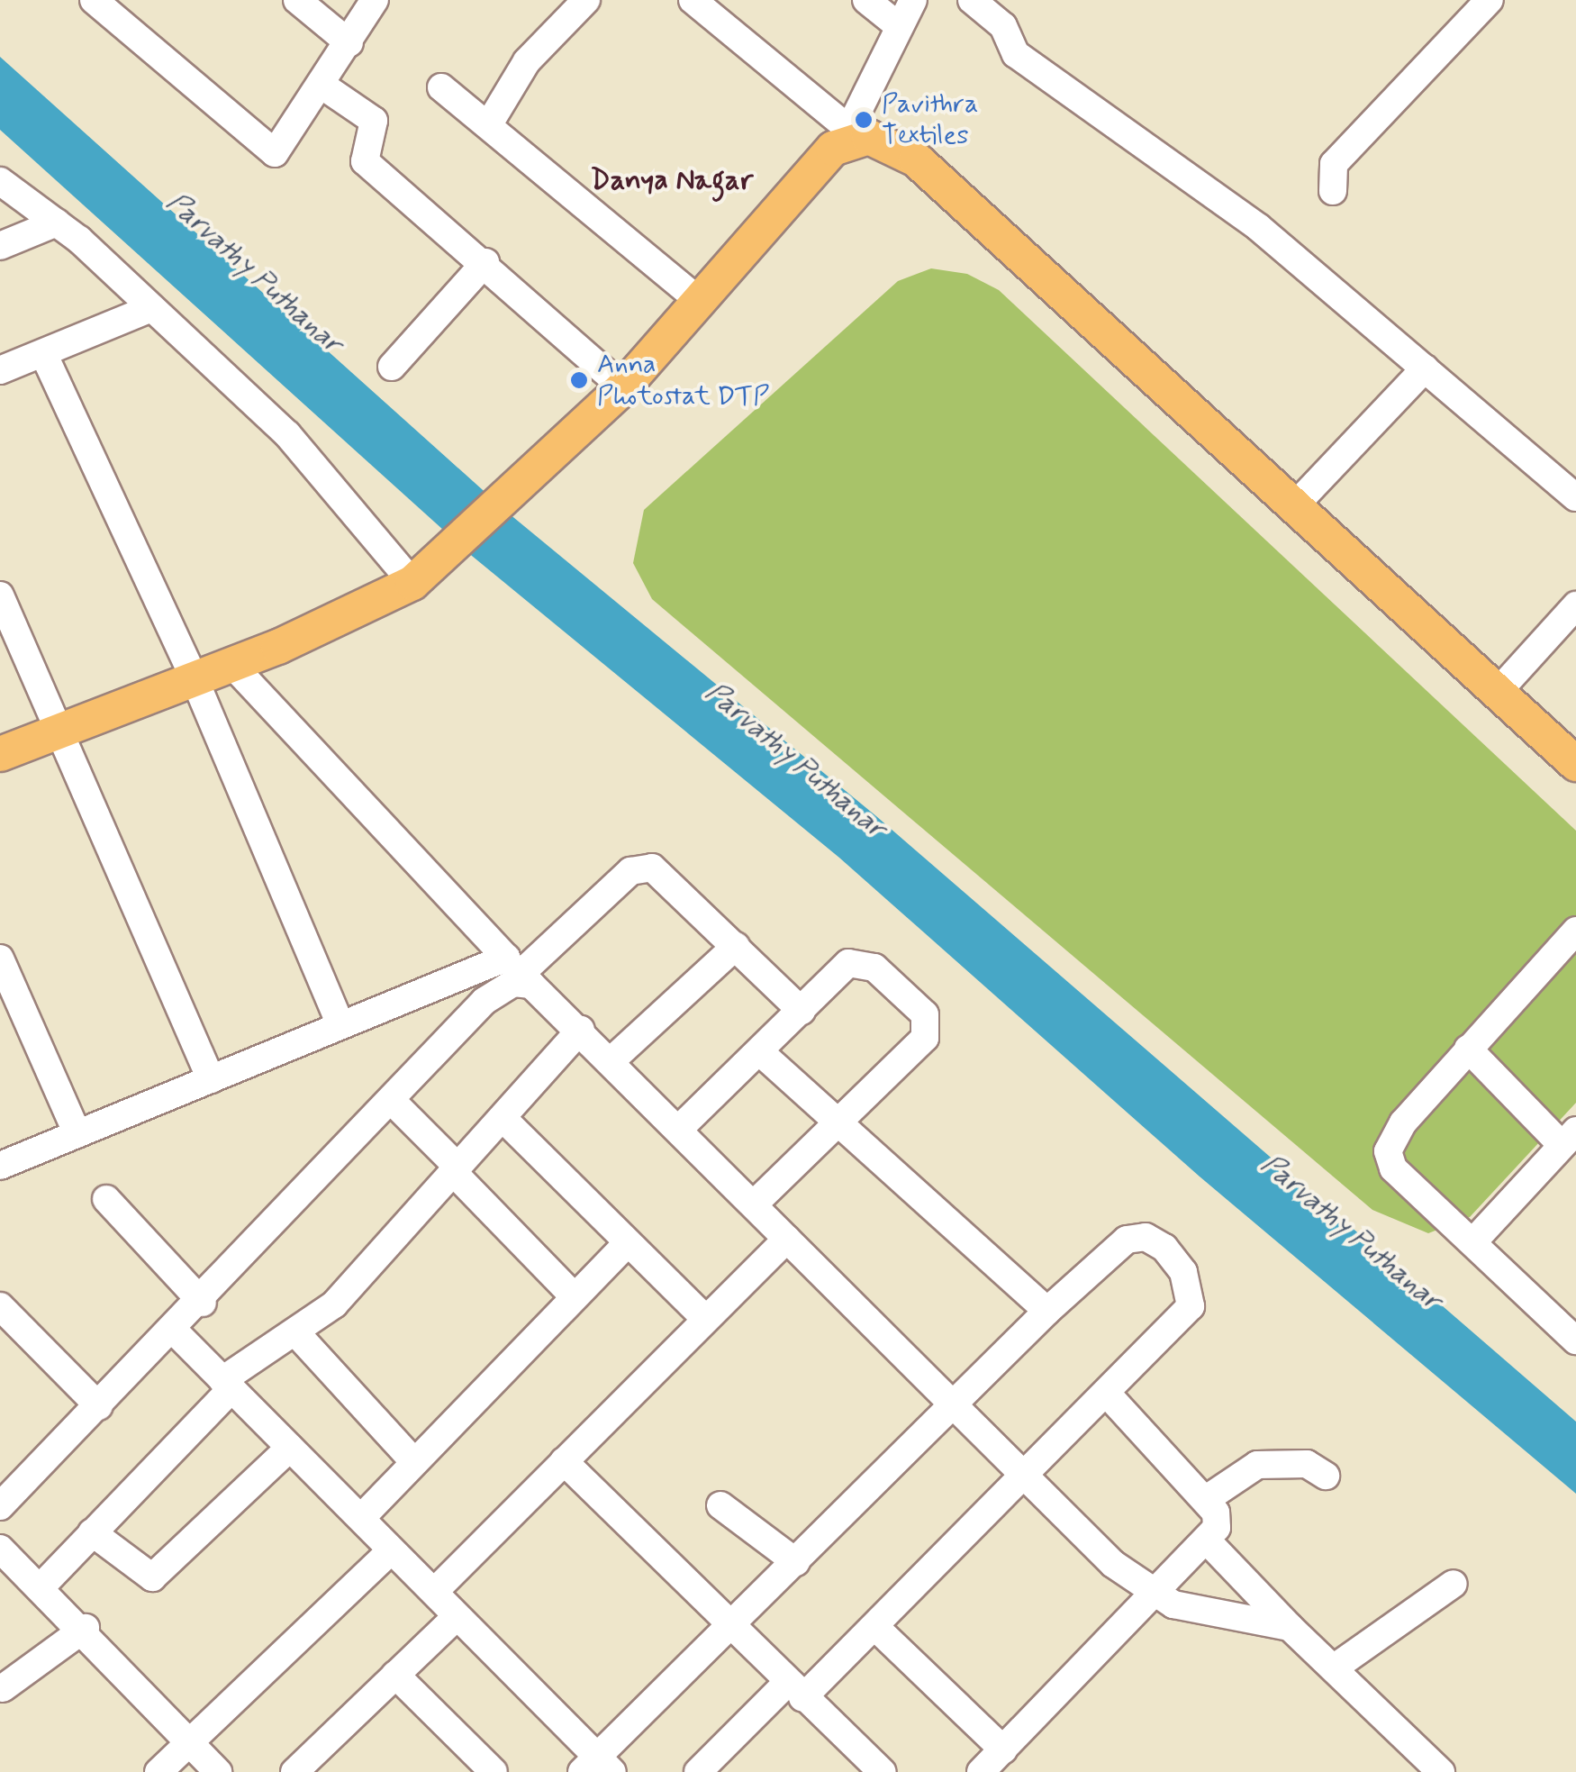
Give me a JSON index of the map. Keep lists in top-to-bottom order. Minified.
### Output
{"districts":["Danya Nagar"],"water":["Parvathy Puthanar"],"places":["Pavithra Textiles","Anna Photostat DTP"]}
